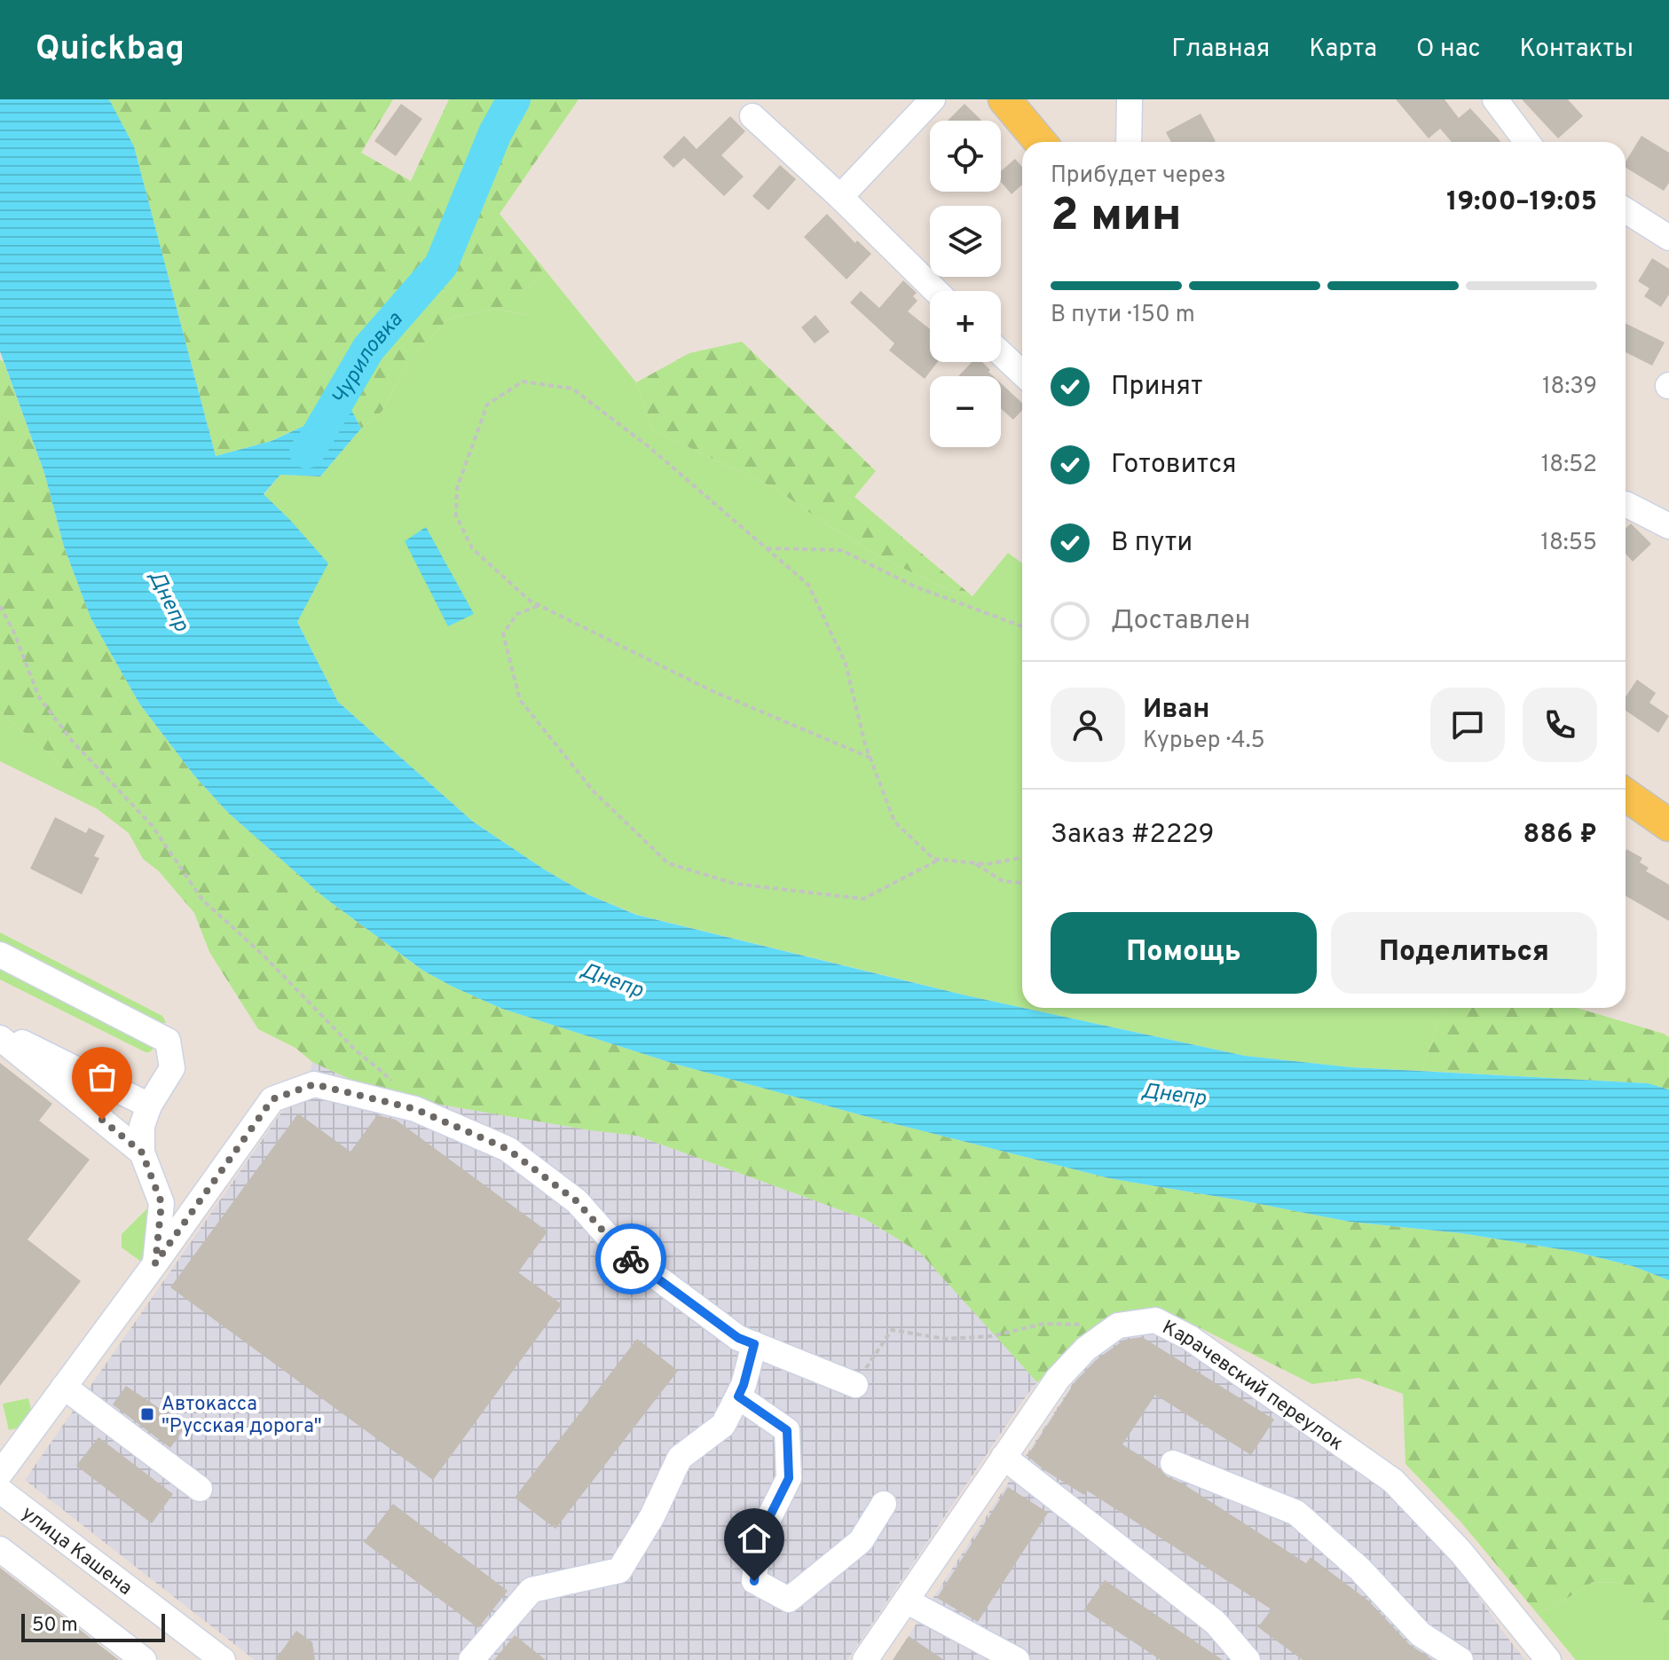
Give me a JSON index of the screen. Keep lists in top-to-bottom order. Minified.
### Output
{"streets":{"street":["Карачевский переулок","улица Кашена"]},"water":["Чуриловка","Днепр"],"places":{"transit":["Автокасса \"Русская дорога\""]},"scale_bar":"50 m","page":{"header":"Quickbag","nav":["Главная","Карта","О нас","Контакты"],"map_buttons":["+","−"],"heading":["2 мин","Прибудет через","19:00–19:05"],"panel":["Иван","Курьер · 4.5","Заказ #2229","886 ₽"],"bar":"В пути · 150 m","list":[["Принят","18:39"],["Готовится","18:52"],["В пути","18:55"],"Доставлен"],"buttons":["Помощь","Поделиться"],"scale":"50 m"}}
